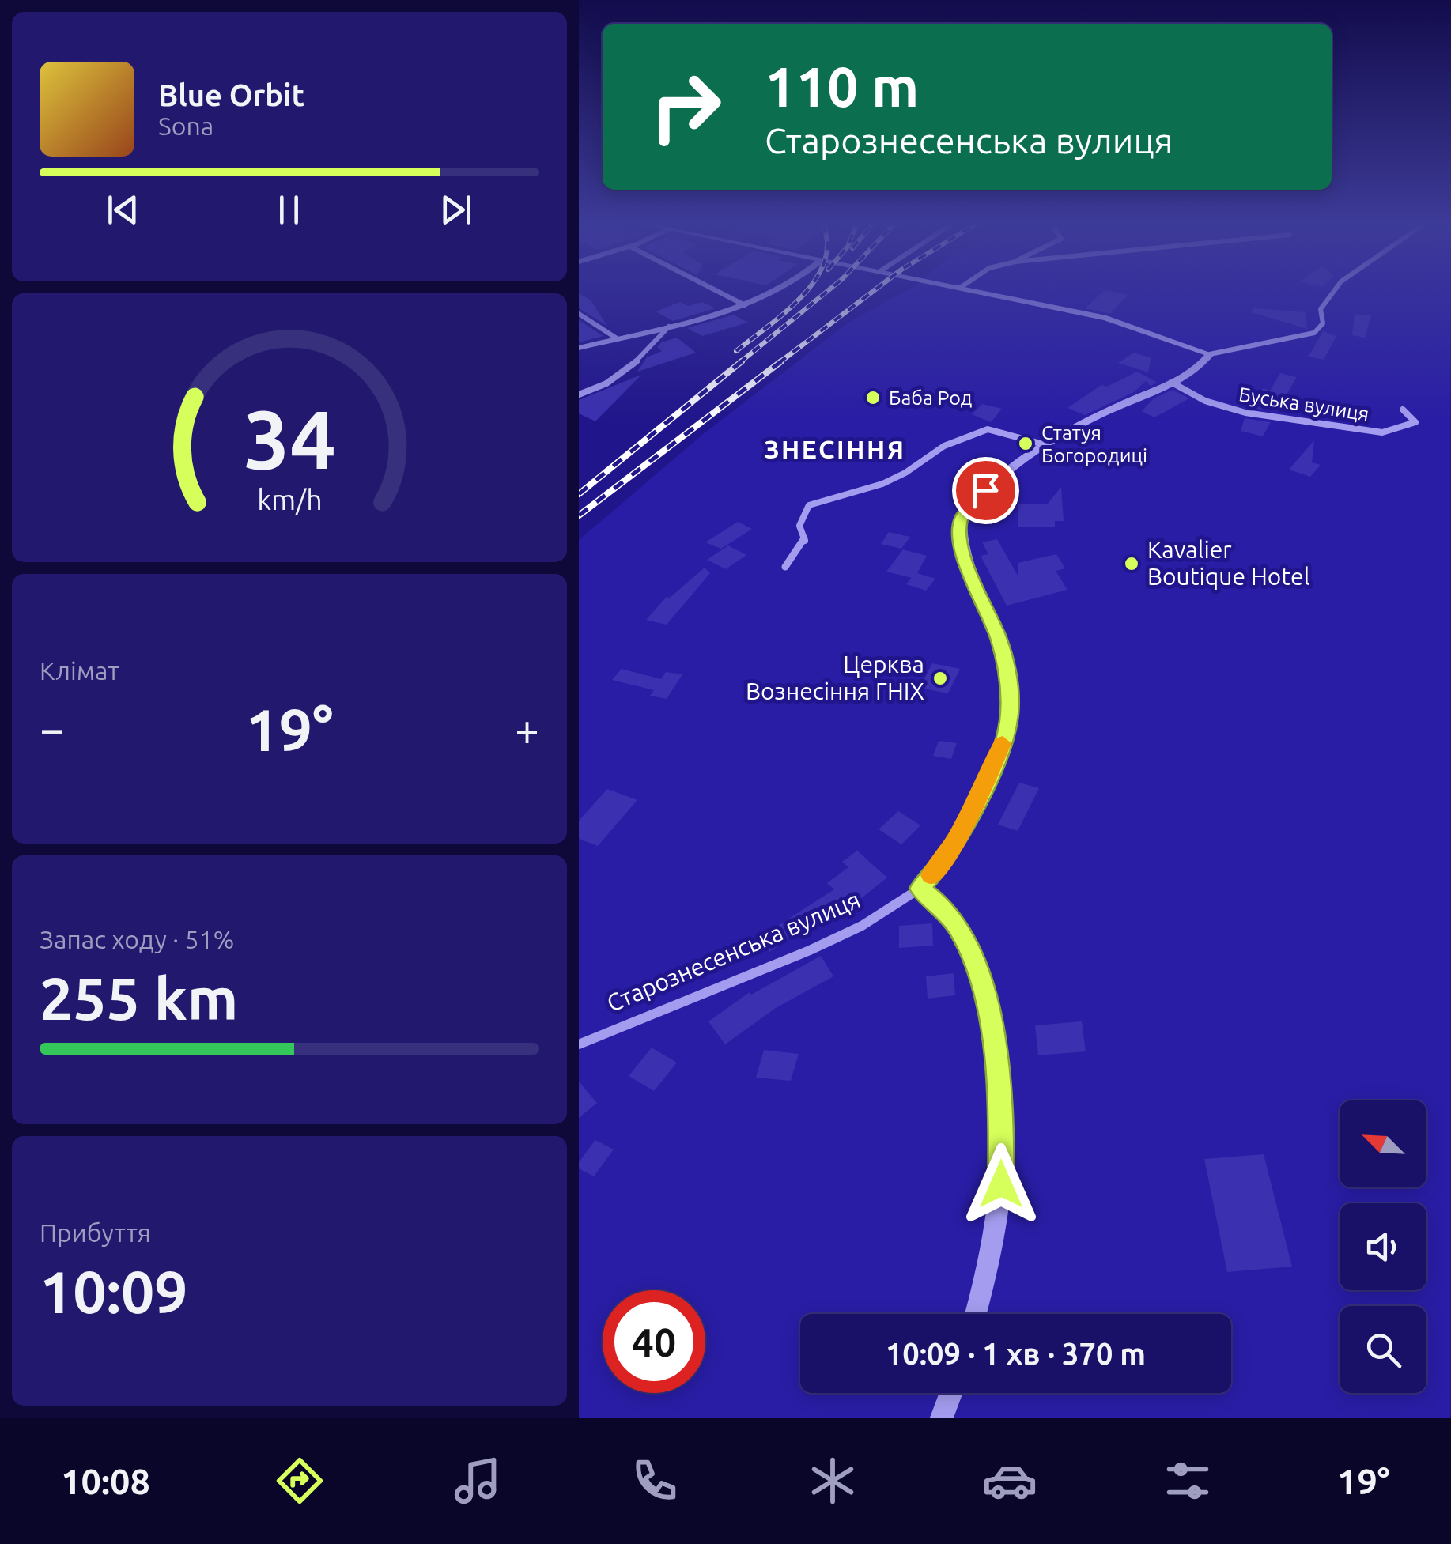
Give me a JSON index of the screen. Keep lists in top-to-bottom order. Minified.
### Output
{"streets":{"street":["Буська вулиця","Старознесенська вулиця"]},"crossings":[["Буська вулиця","Старознесенська вулиця"]],"districts":["ЗНЕСІННЯ"],"places":["Баба Род","Статуя Богородиці","Kavalier Boutique Hotel","Церква Вознесіння ГНІХ"],"north":"top left","page":{"turn":["110 m","Старознесенська вулиця"],"song":["Blue Orbit","Sona"],"tile":["Клімат",["Запас ходу · 51%","255 km"],["Прибуття","10:09"]],"heat":["−","19°","+"],"limit":"40","trip":"10:09 · 1 хв · 370 m","tabs":["10:08","19°"],"gauge":["34","km/h"]}}
